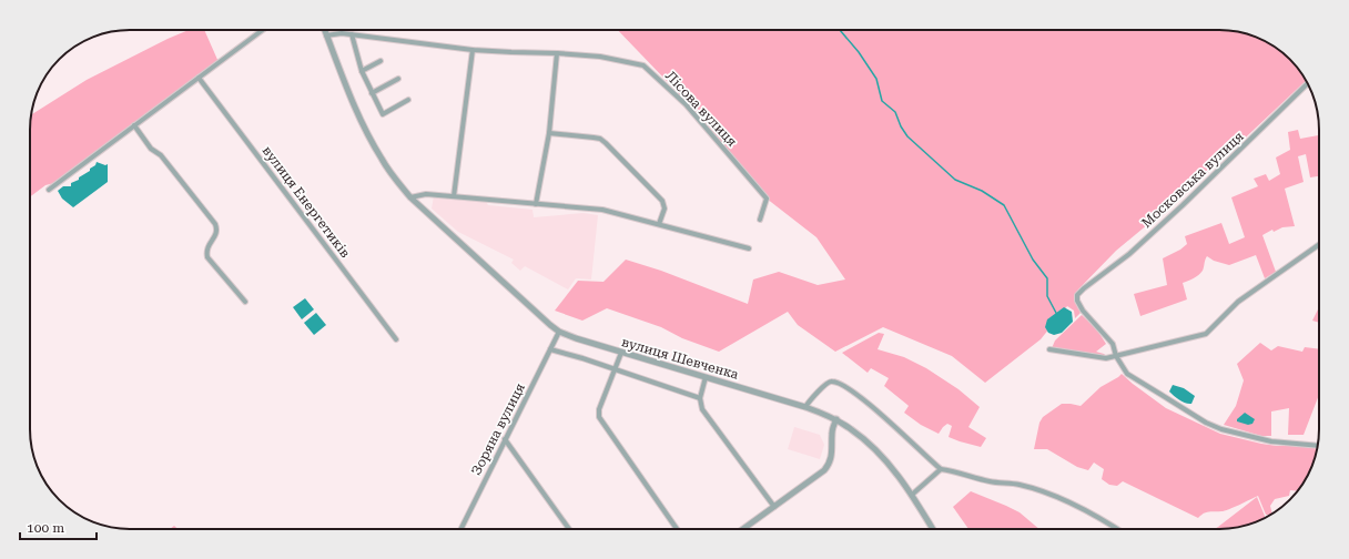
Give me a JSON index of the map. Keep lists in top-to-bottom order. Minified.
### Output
{"streets":{"street":["Лісова вулиця","Московська вулиця","вулиця Енергетиків","вулиця Шевченка","Зоряна вулиця"]},"crossings":[["Лісова вулиця","вулиця Шевченка"],["вулиця Шевченка","Зоряна вулиця"]],"scale_bar":"100 m"}
